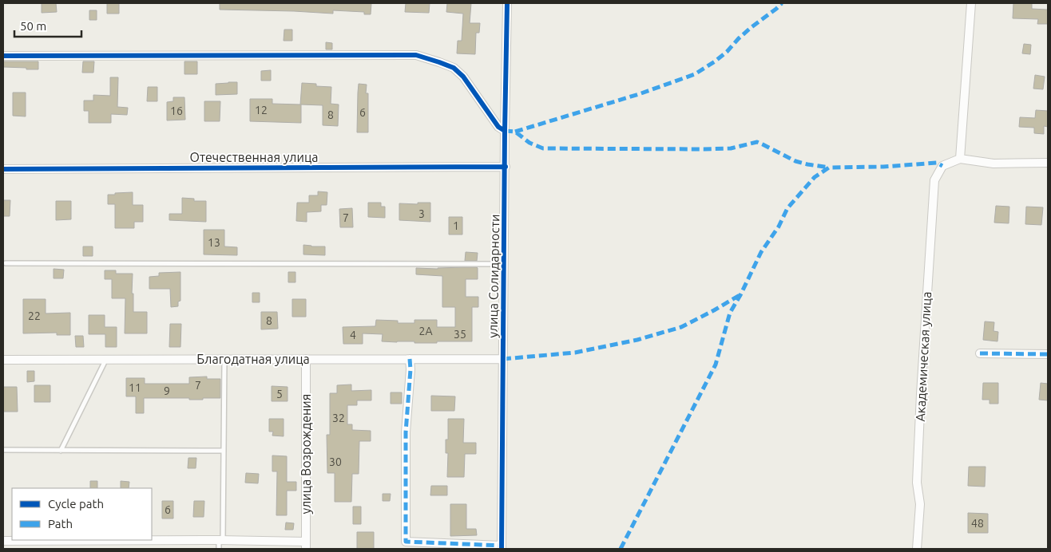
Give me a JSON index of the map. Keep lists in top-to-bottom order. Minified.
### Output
{"streets":{"street":["Отечественная улица","улица Солидарности","Академическая улица","Благодатная улица","улица Возрождения"]},"crossings":[["Отечественная улица","улица Солидарности"],["улица Солидарности","Благодатная улица"],["Благодатная улица","улица Возрождения"]],"house_numbers":["12","16","6","8","3","7","1","13","22","8","2А","35","4","7","11","9","5","32","30","6","48"],"legend":["Cycle path","Path"],"scale_bar":"50 m"}
